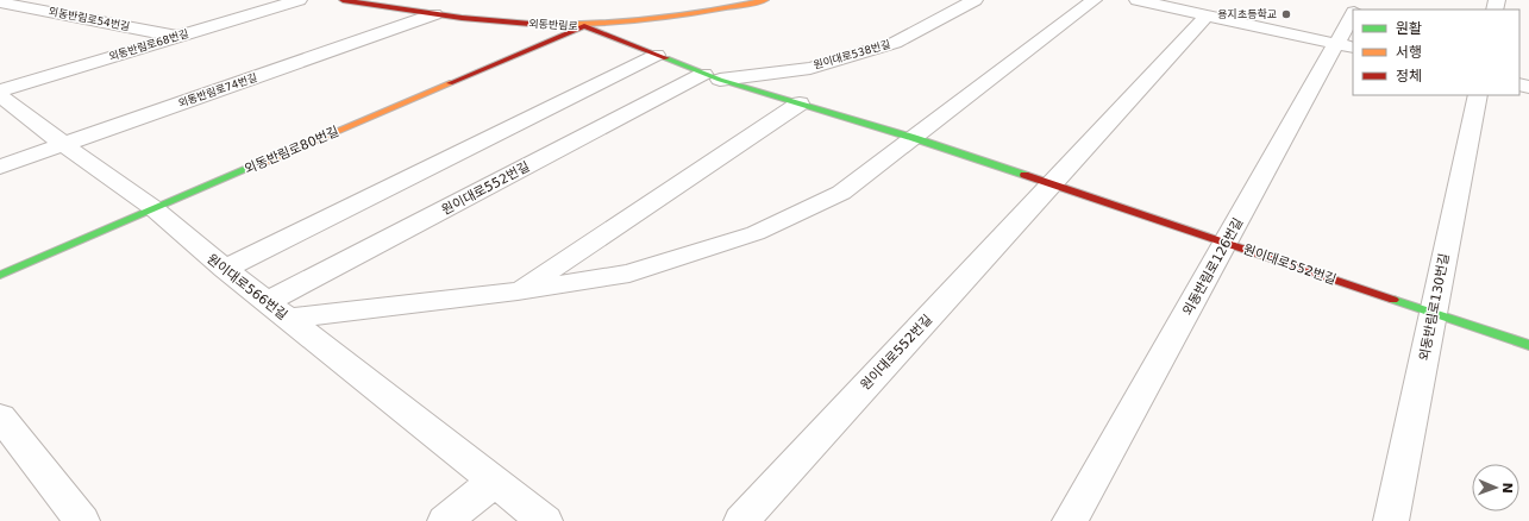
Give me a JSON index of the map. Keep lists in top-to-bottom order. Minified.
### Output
{"streets":{"street":["외동반림로54번길","외동반림로","외동반림로68번길","원이대로538번길","외동반림로74번길","외동반림로80번길","원이대로552번길","외동반림로126번길","원이대로566번길","외동반림로130번길"]},"crossings":[["외동반림로54번길","외동반림로68번길"],["외동반림로","외동반림로74번길"],["외동반림로","외동반림로80번길"],["외동반림로","원이대로552번길"],["원이대로538번길","원이대로552번길"],["외동반림로74번길","원이대로566번길"],["외동반림로80번길","원이대로552번길"],["외동반림로80번길","원이대로566번길"],["원이대로552번길","외동반림로126번길"],["원이대로552번길","원이대로566번길"],["원이대로552번길","외동반림로130번길"]],"places":["용지초등학교"],"legend":["원활","서행","정체"],"north":"right"}
